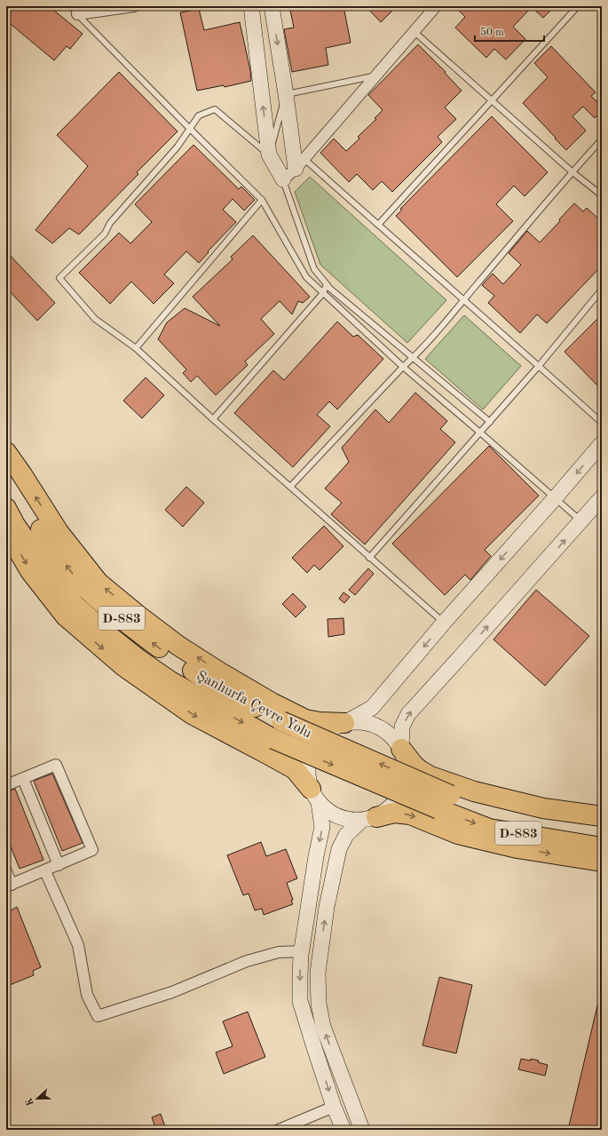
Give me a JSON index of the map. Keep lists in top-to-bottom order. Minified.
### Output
{"streets":{"highway":["D-883","Şanlıurfa Çevre Yolu"]},"scale_bar":"50 m","north":"left"}
